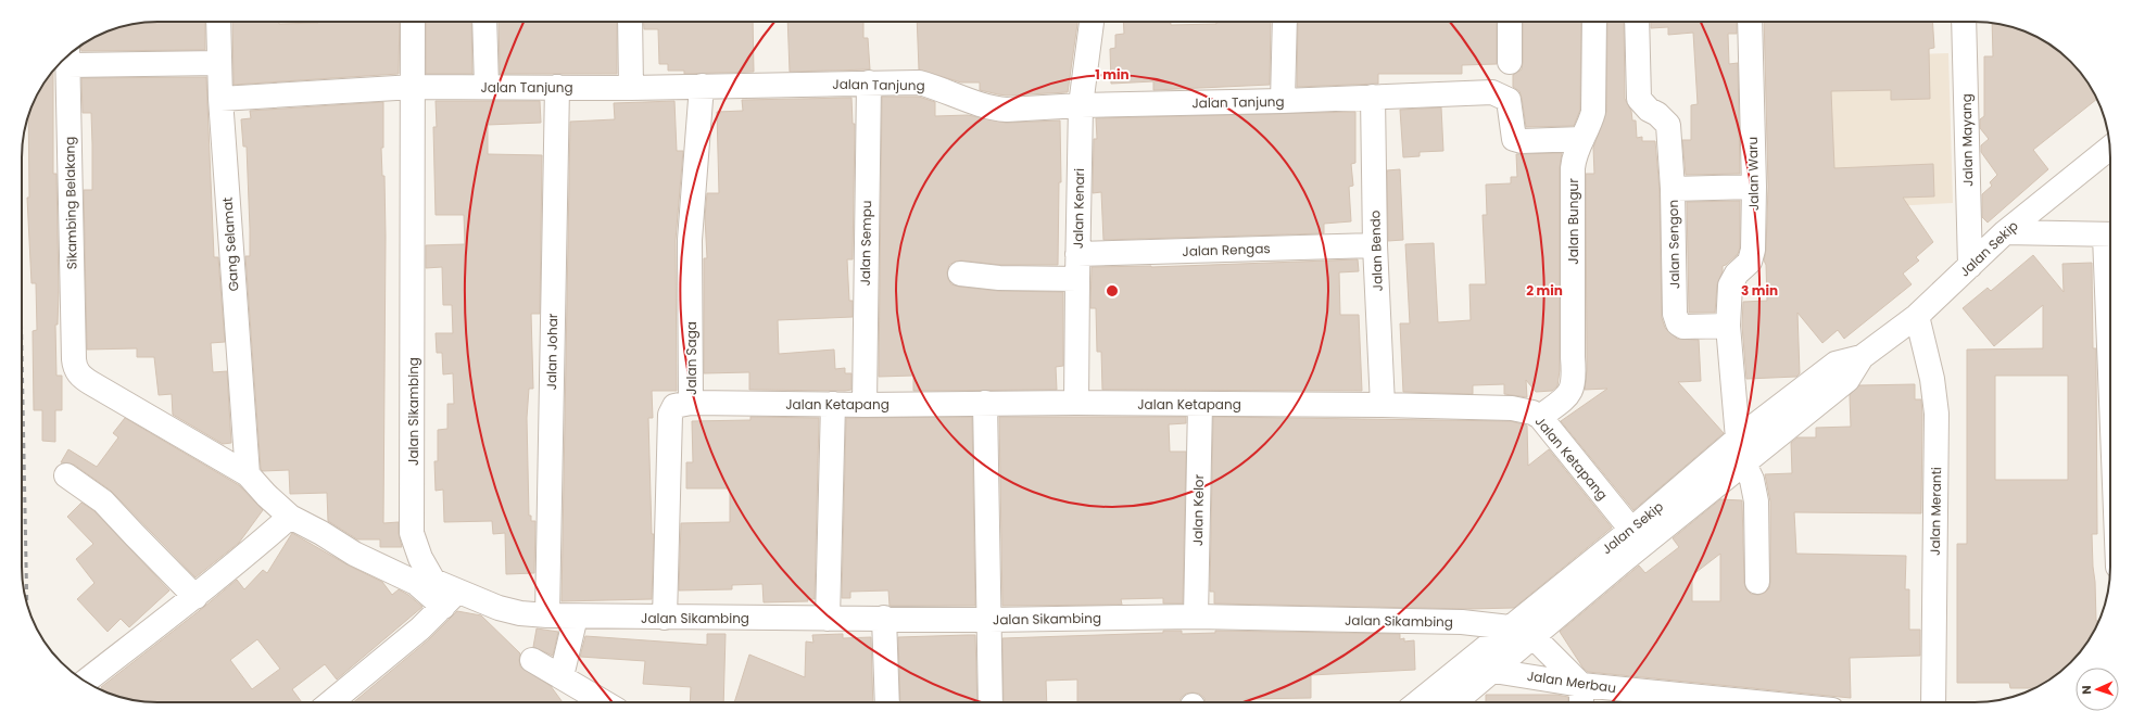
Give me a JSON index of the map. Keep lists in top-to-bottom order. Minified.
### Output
{"streets":{"street":["Jalan Tanjung","Jalan Mayang","Jalan Waru","Sikambing Belakang","Jalan Kenari","Jalan Bungur","Jalan Sempu","Gang Selamat","Jalan Sengon","Jalan Sekip","Jalan Rengas","Jalan Bendo","Jalan Johar","Jalan Saga","Jalan Ketapang","Jalan Sikambing","Jalan Kelor","Jalan Meranti","Jalan Merbau"]},"crossings":[["Jalan Tanjung","Jalan Kenari"],["Jalan Tanjung","Jalan Bungur"],["Jalan Tanjung","Jalan Sempu"],["Jalan Tanjung","Gang Selamat"],["Jalan Tanjung","Jalan Bendo"],["Jalan Tanjung","Jalan Johar"],["Jalan Tanjung","Jalan Saga"],["Jalan Tanjung","Jalan Sikambing"],["Jalan Mayang","Jalan Sekip"],["Jalan Waru","Jalan Sengon"],["Sikambing Belakang","Gang Selamat"],["Jalan Kenari","Jalan Rengas"],["Jalan Kenari","Jalan Ketapang"],["Jalan Bungur","Jalan Ketapang"],["Jalan Sempu","Jalan Ketapang"],["Jalan Sekip","Jalan Ketapang"],["Jalan Sekip","Jalan Sikambing"],["Jalan Sekip","Jalan Meranti"],["Jalan Sekip","Jalan Merbau"],["Jalan Rengas","Jalan Bendo"],["Jalan Bendo","Jalan Ketapang"],["Jalan Johar","Jalan Sikambing"],["Jalan Saga","Jalan Ketapang"],["Jalan Saga","Jalan Sikambing"],["Jalan Ketapang","Jalan Kelor"],["Jalan Sikambing","Jalan Kelor"]],"north":"left","rings":["1 min","2 min","3 min"]}
